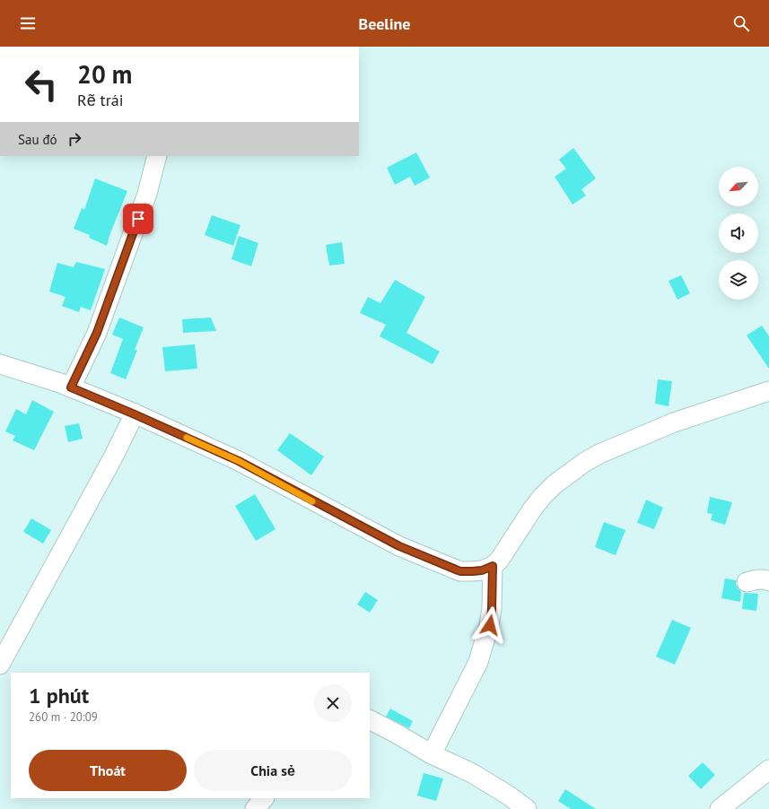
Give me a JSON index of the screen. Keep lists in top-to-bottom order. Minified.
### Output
{"north":"bottom left","page":{"header":"Beeline","turn":["20 m","Rẽ trái"],"then":"Sau đó","heading":["1 phút","260 m · 20:09"],"buttons":["Thoát","Chia sẻ"]}}
